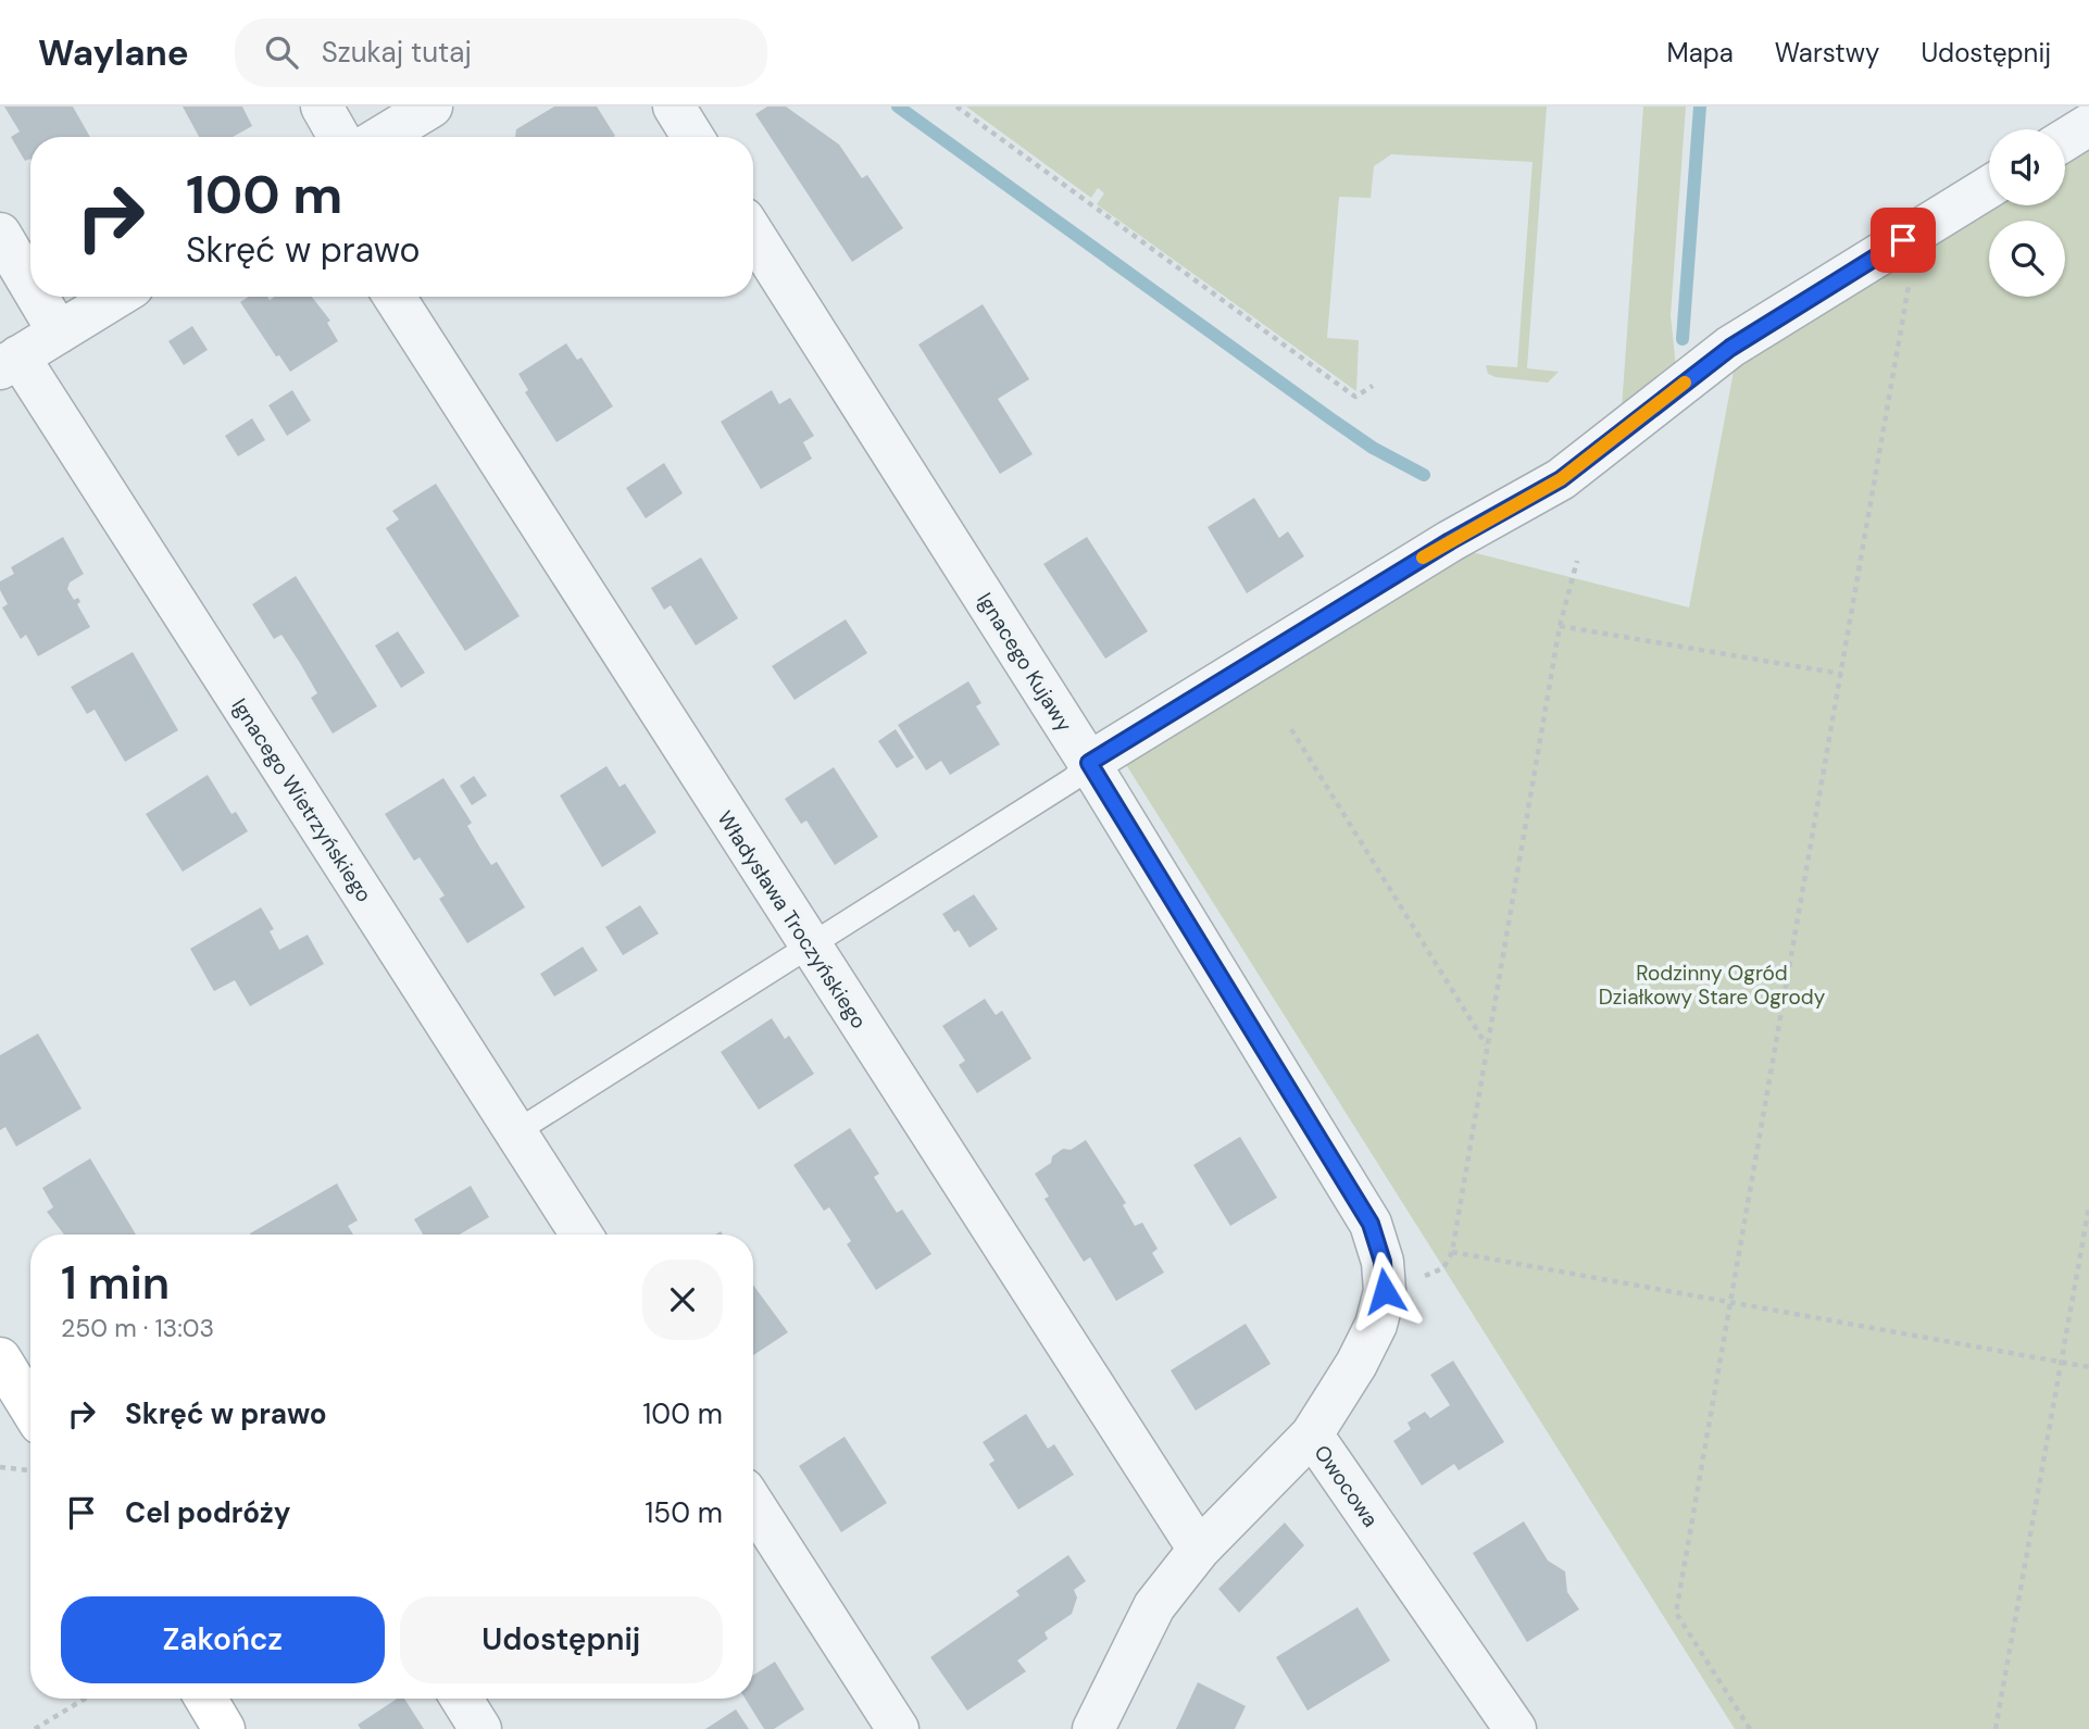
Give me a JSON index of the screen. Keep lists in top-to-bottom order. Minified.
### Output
{"streets":{"street":["Ignacego Kujawy","Ignacego Wietrzyńskiego","Władysława Troczyńskiego","Owocowa"]},"crossings":[["Ignacego Kujawy","Owocowa"],["Władysława Troczyńskiego","Owocowa"]],"parks":["Rodzinny Ogród Działkowy Stare Ogrody"],"page":{"header":"Waylane","search":"Szukaj tutaj","nav":["Mapa","Warstwy","Udostępnij"],"turn":["100 m","Skręć w prawo"],"heading":["1 min","250 m · 13:03"],"list":[{"name":"Skręć w prawo","value":"100 m"},{"name":"Cel podróży","value":"150 m"}],"buttons":["Zakończ","Udostępnij"]}}
